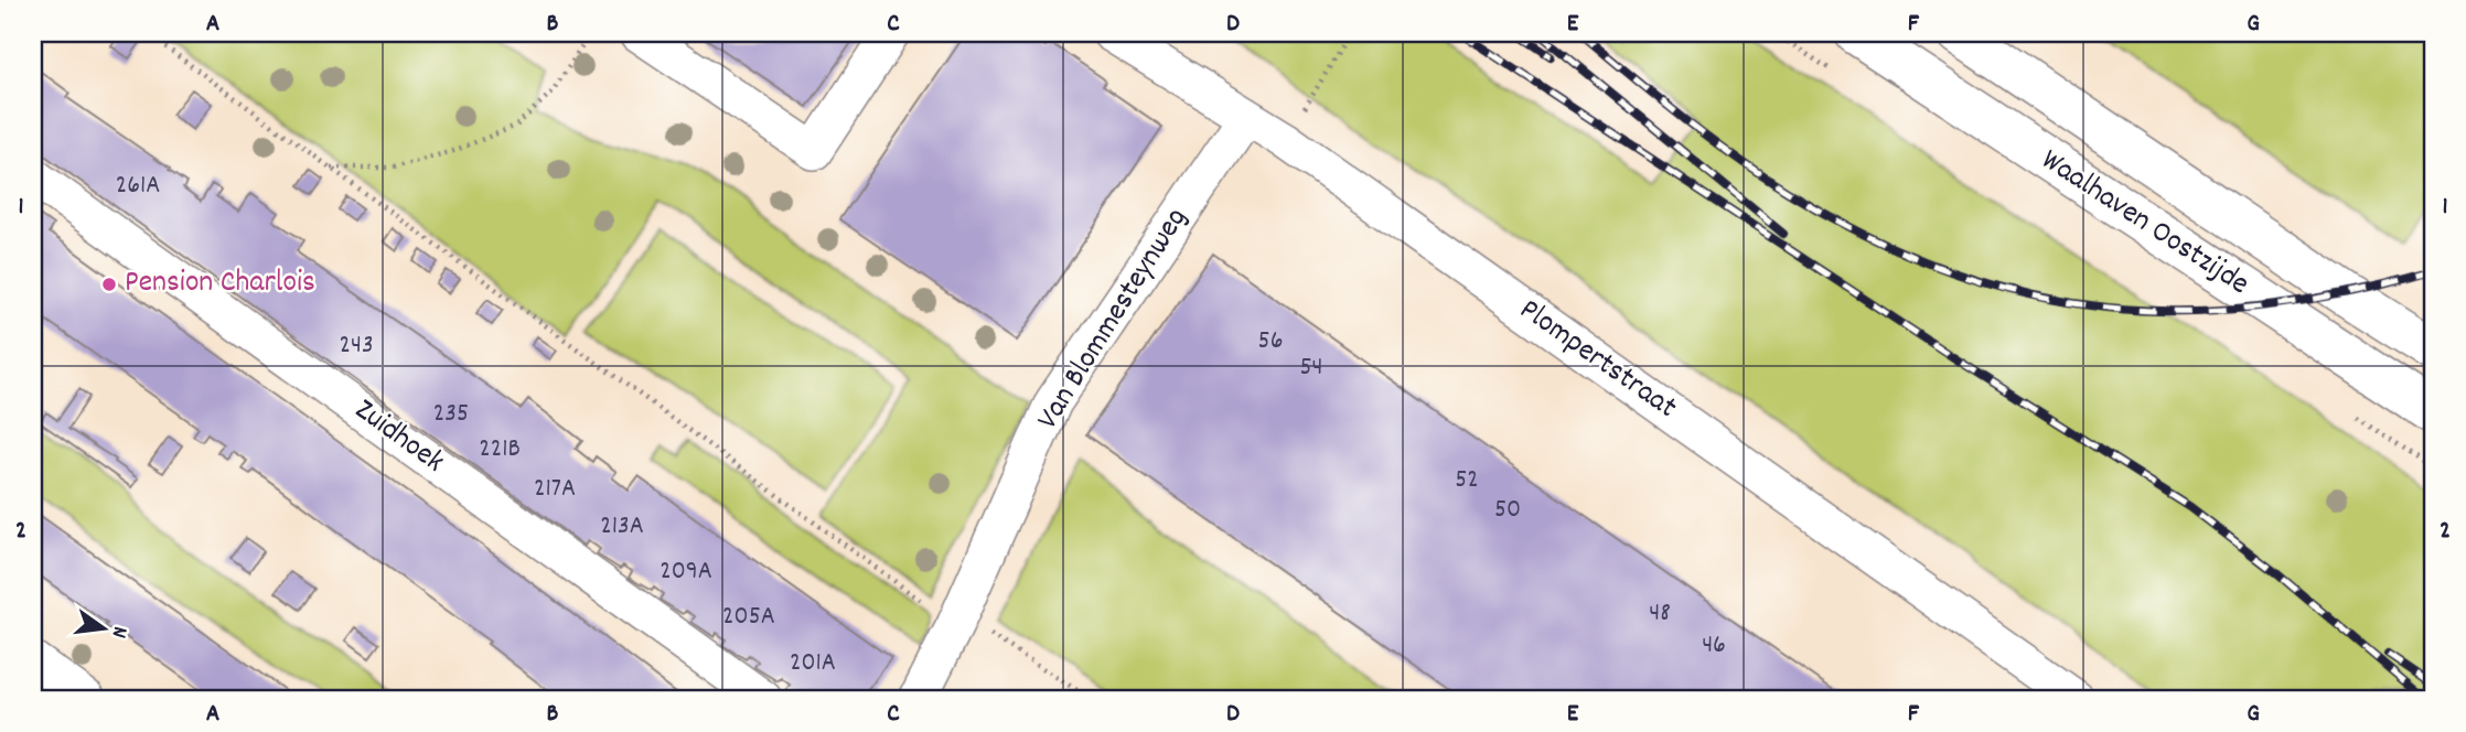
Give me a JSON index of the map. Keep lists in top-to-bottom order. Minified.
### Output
{"streets":{"main road":["Waalhaven Oostzijde"],"street":["Van Blommesteynweg","Plompertstraat","Zuidhoek"]},"crossings":[["Van Blommesteynweg","Plompertstraat"]],"places":["Pension Charlois"],"house_numbers":["261A","56","243","54","235","221B","52","217A","50","213A","209A","48","205A","46","201A"],"north":"right","grid":{"columns":["A","B","C","D","E","F","G"],"rows":["1","2"]}}
